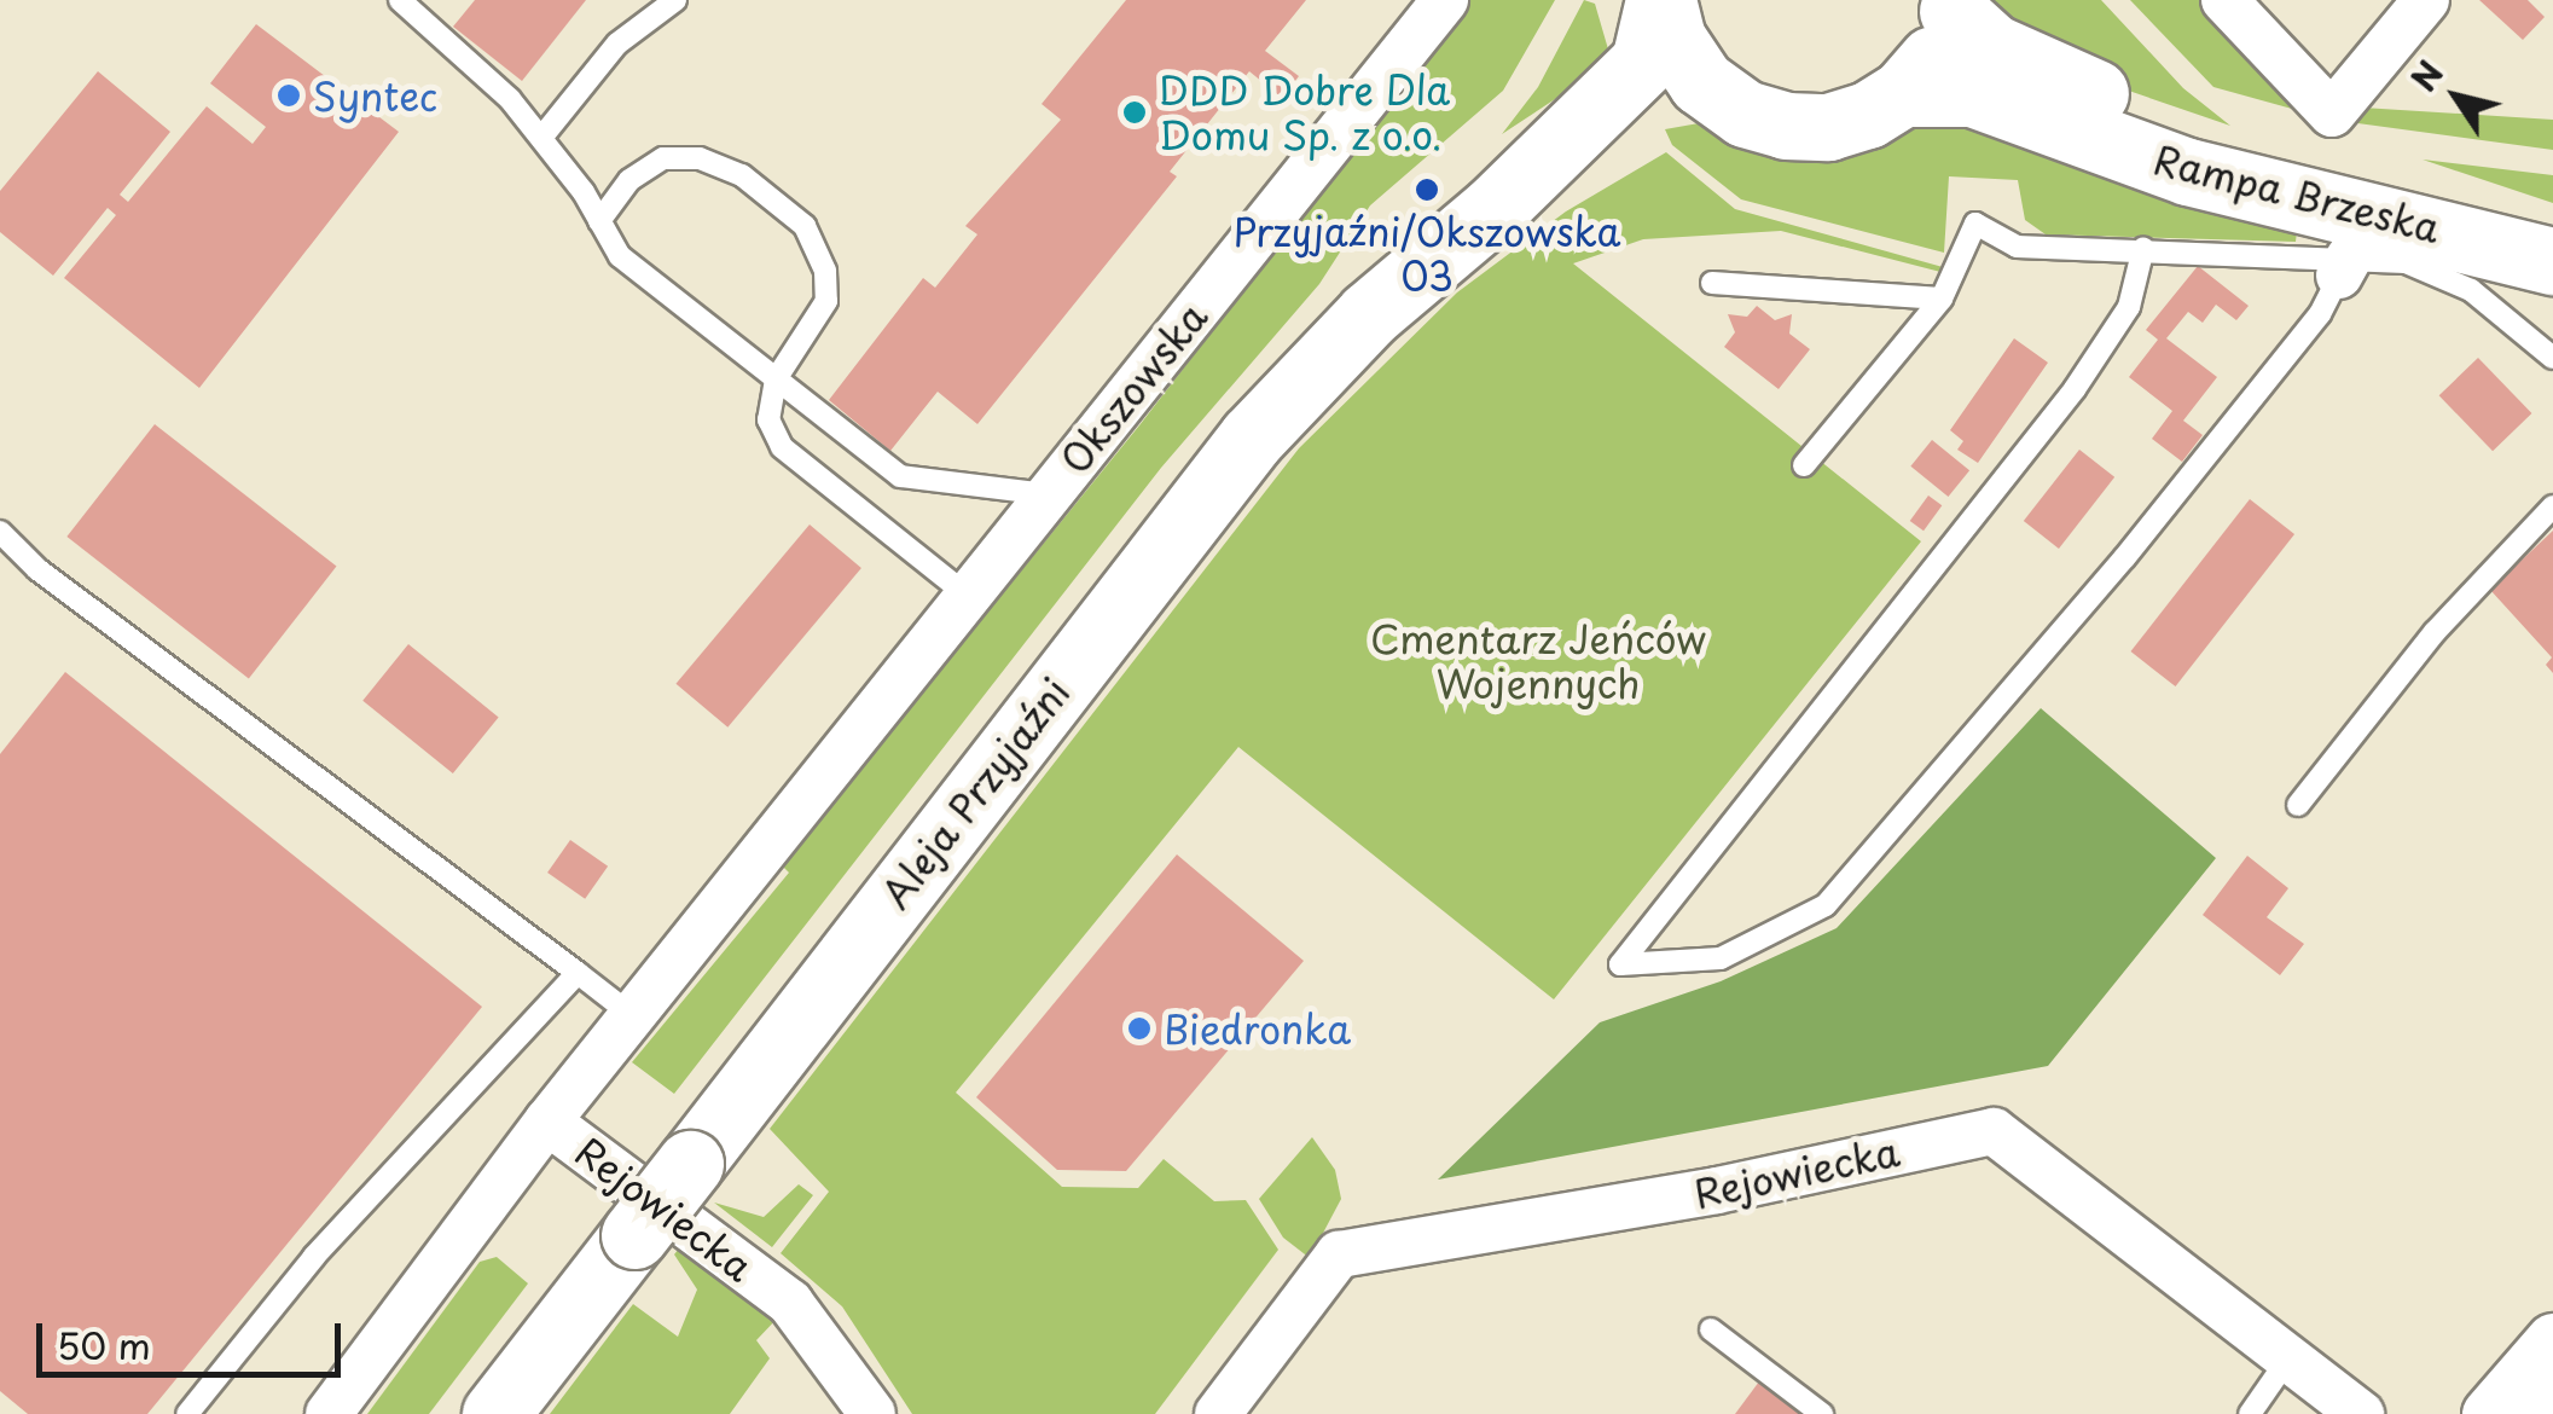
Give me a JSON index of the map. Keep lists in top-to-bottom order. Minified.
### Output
{"streets":{"highway":["Rampa Brzeska","Aleja Przyjaźni"],"street":["Okszowska","Rejowiecka"]},"crossings":[["Rampa Brzeska","Aleja Przyjaźni"],["Okszowska","Rejowiecka"]],"parks":["Cmentarz Jeńców Wojennych"],"places":["Syntec","DDD Dobre Dla Domu Sp. z o.o.","Przyjaźni/Okszowska 03","Biedronka"],"scale_bar":"50 m","north":"top left"}
